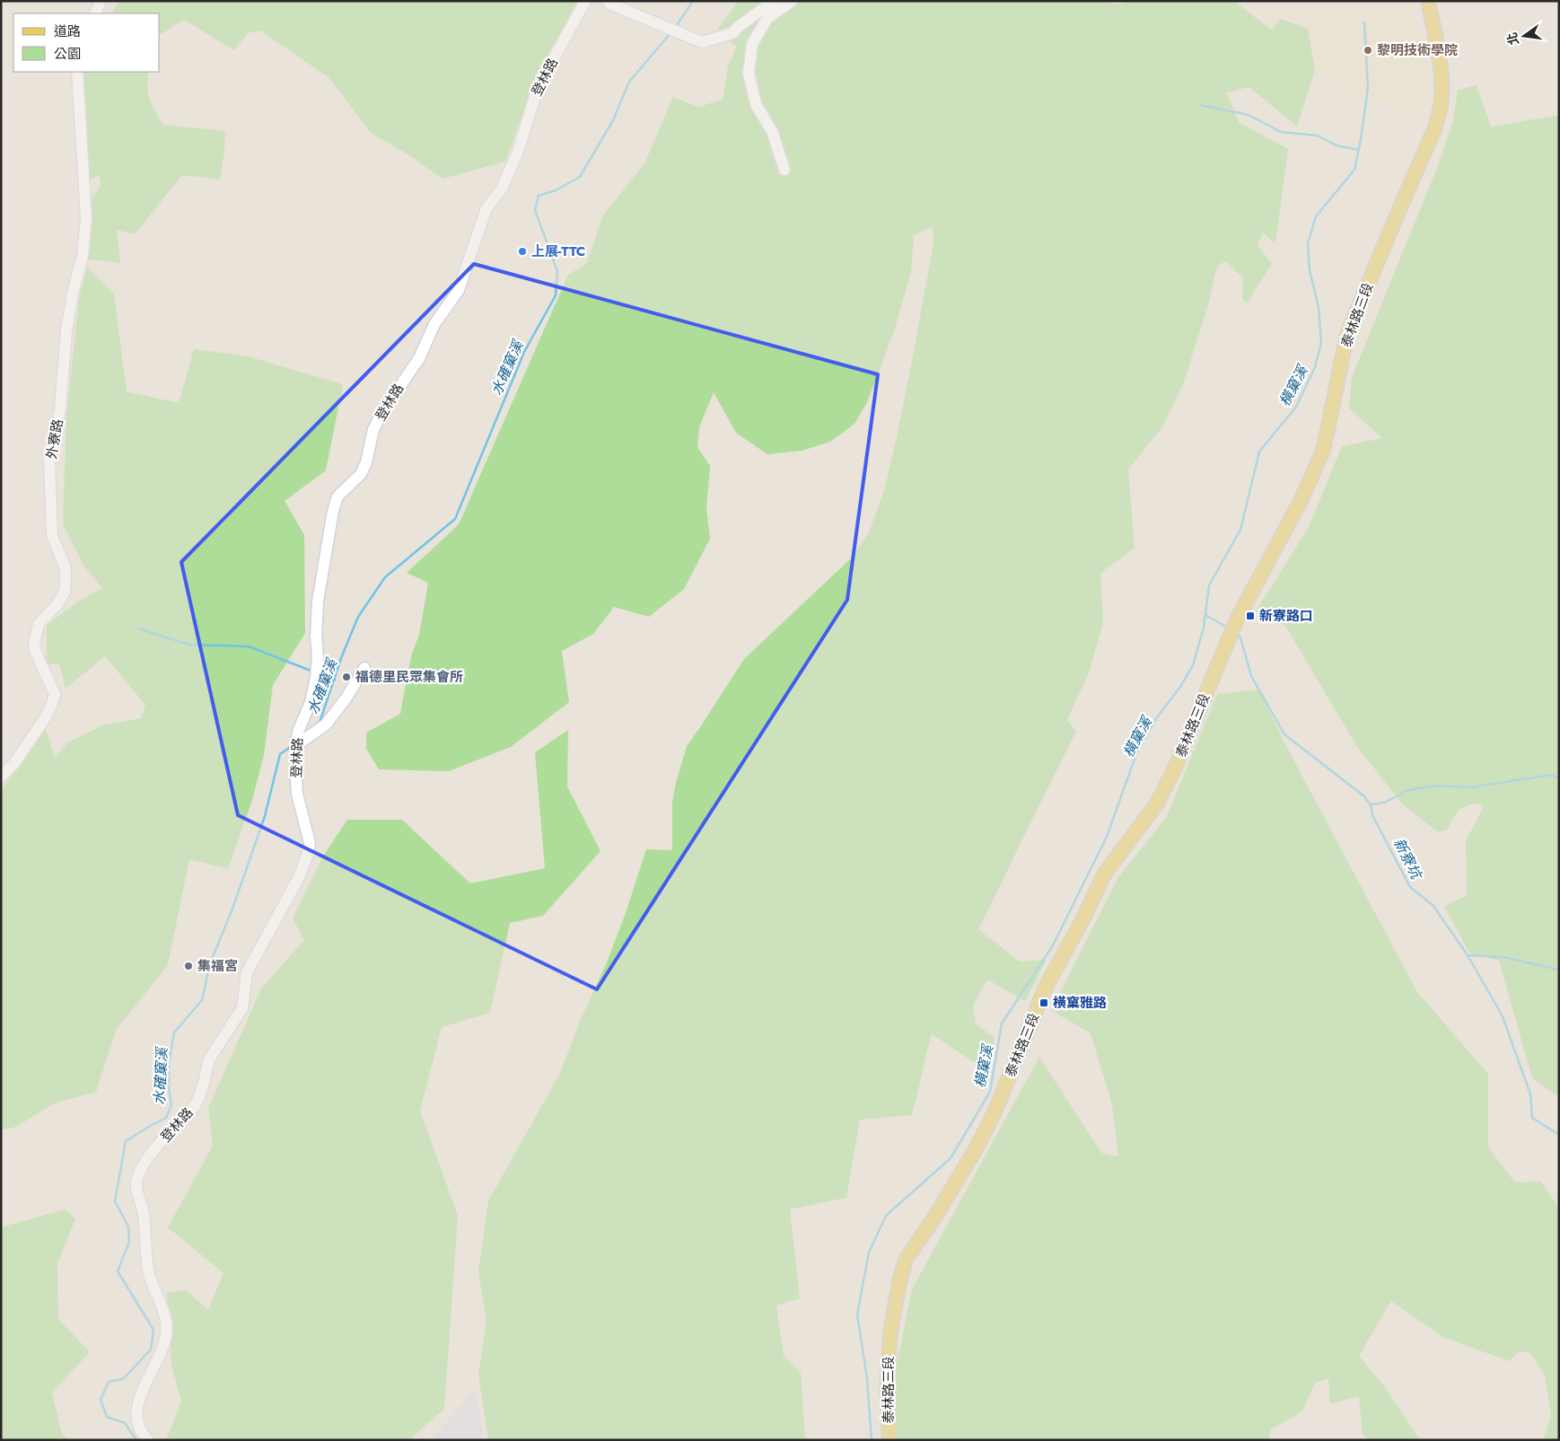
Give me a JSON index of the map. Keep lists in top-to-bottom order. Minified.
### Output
{"streets":{"main road":["泰林路三段"],"street":["登林路","外寮路"]},"water":["水確窠溪","橫窠溪","新寮坑"],"places":{"other":["黎明技術學院","上展-TTC","福德里民眾集會所","集福宮"],"transit":["新寮路口","橫窠雅路"]},"legend":["道路","公園"],"north":"left"}
